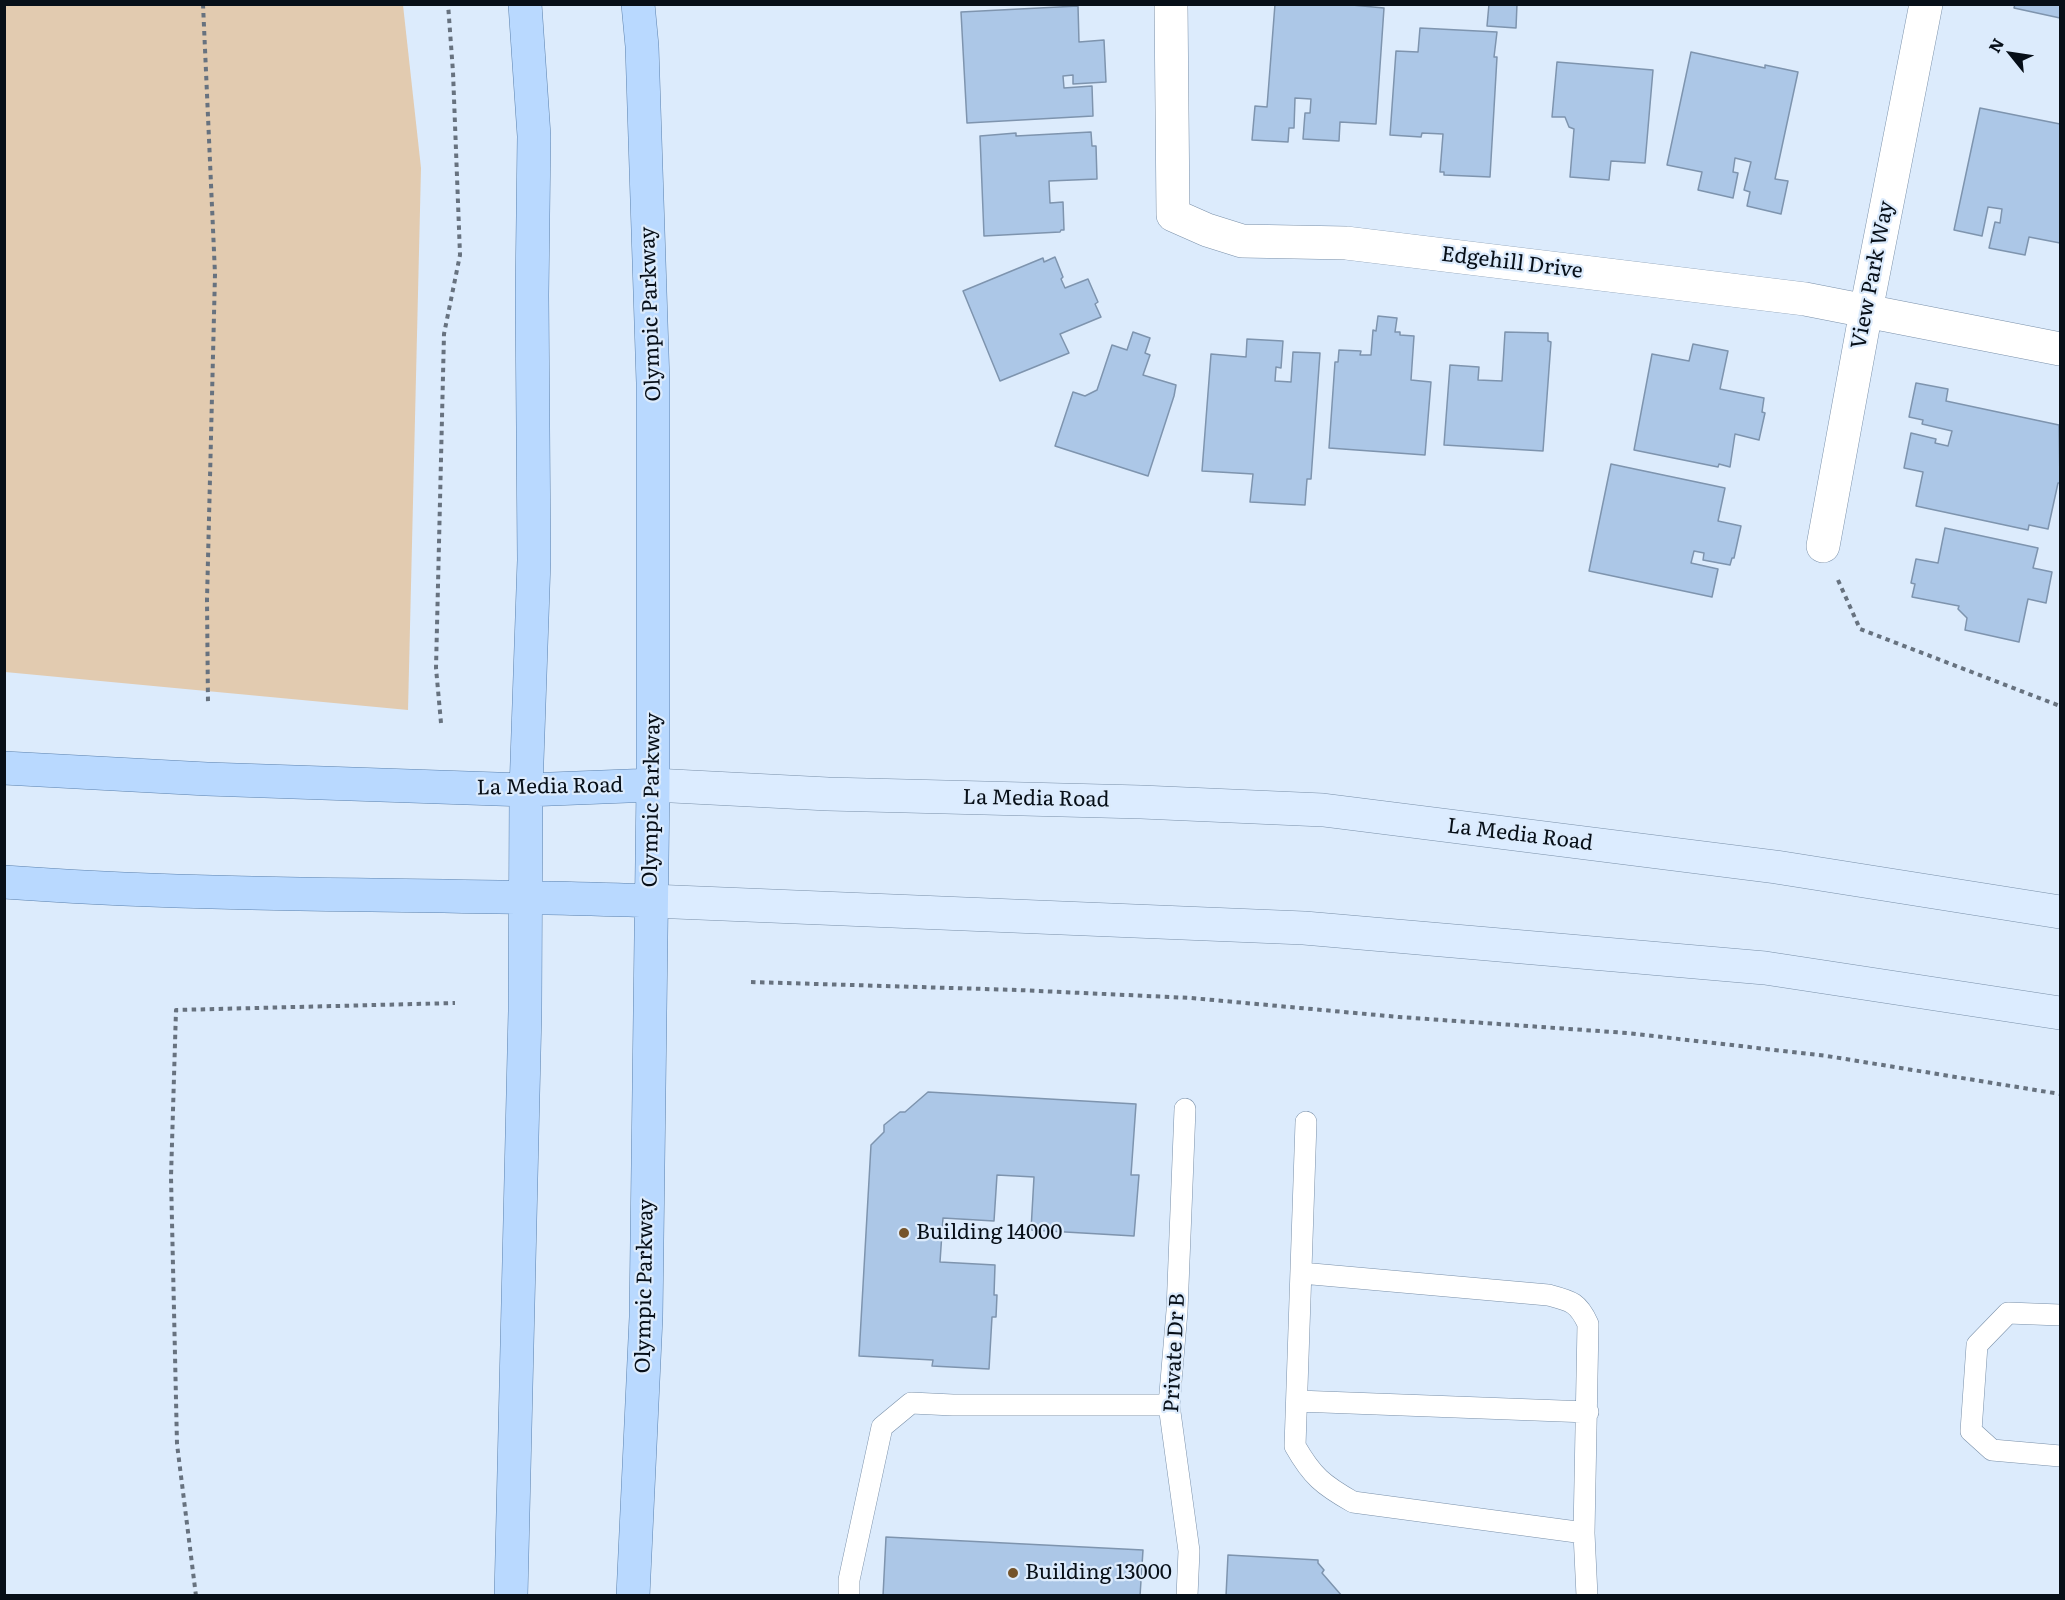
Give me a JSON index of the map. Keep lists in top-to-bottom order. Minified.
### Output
{"streets":{"main road":["Olympic Parkway","La Media Road"],"street":["Edgehill Drive","View Park Way"],"lane":["Private Dr B"]},"crossings":[["Edgehill Drive","View Park Way"],["Olympic Parkway","La Media Road"]],"places":["Building 14000","Building 13000"],"north":"top left"}
